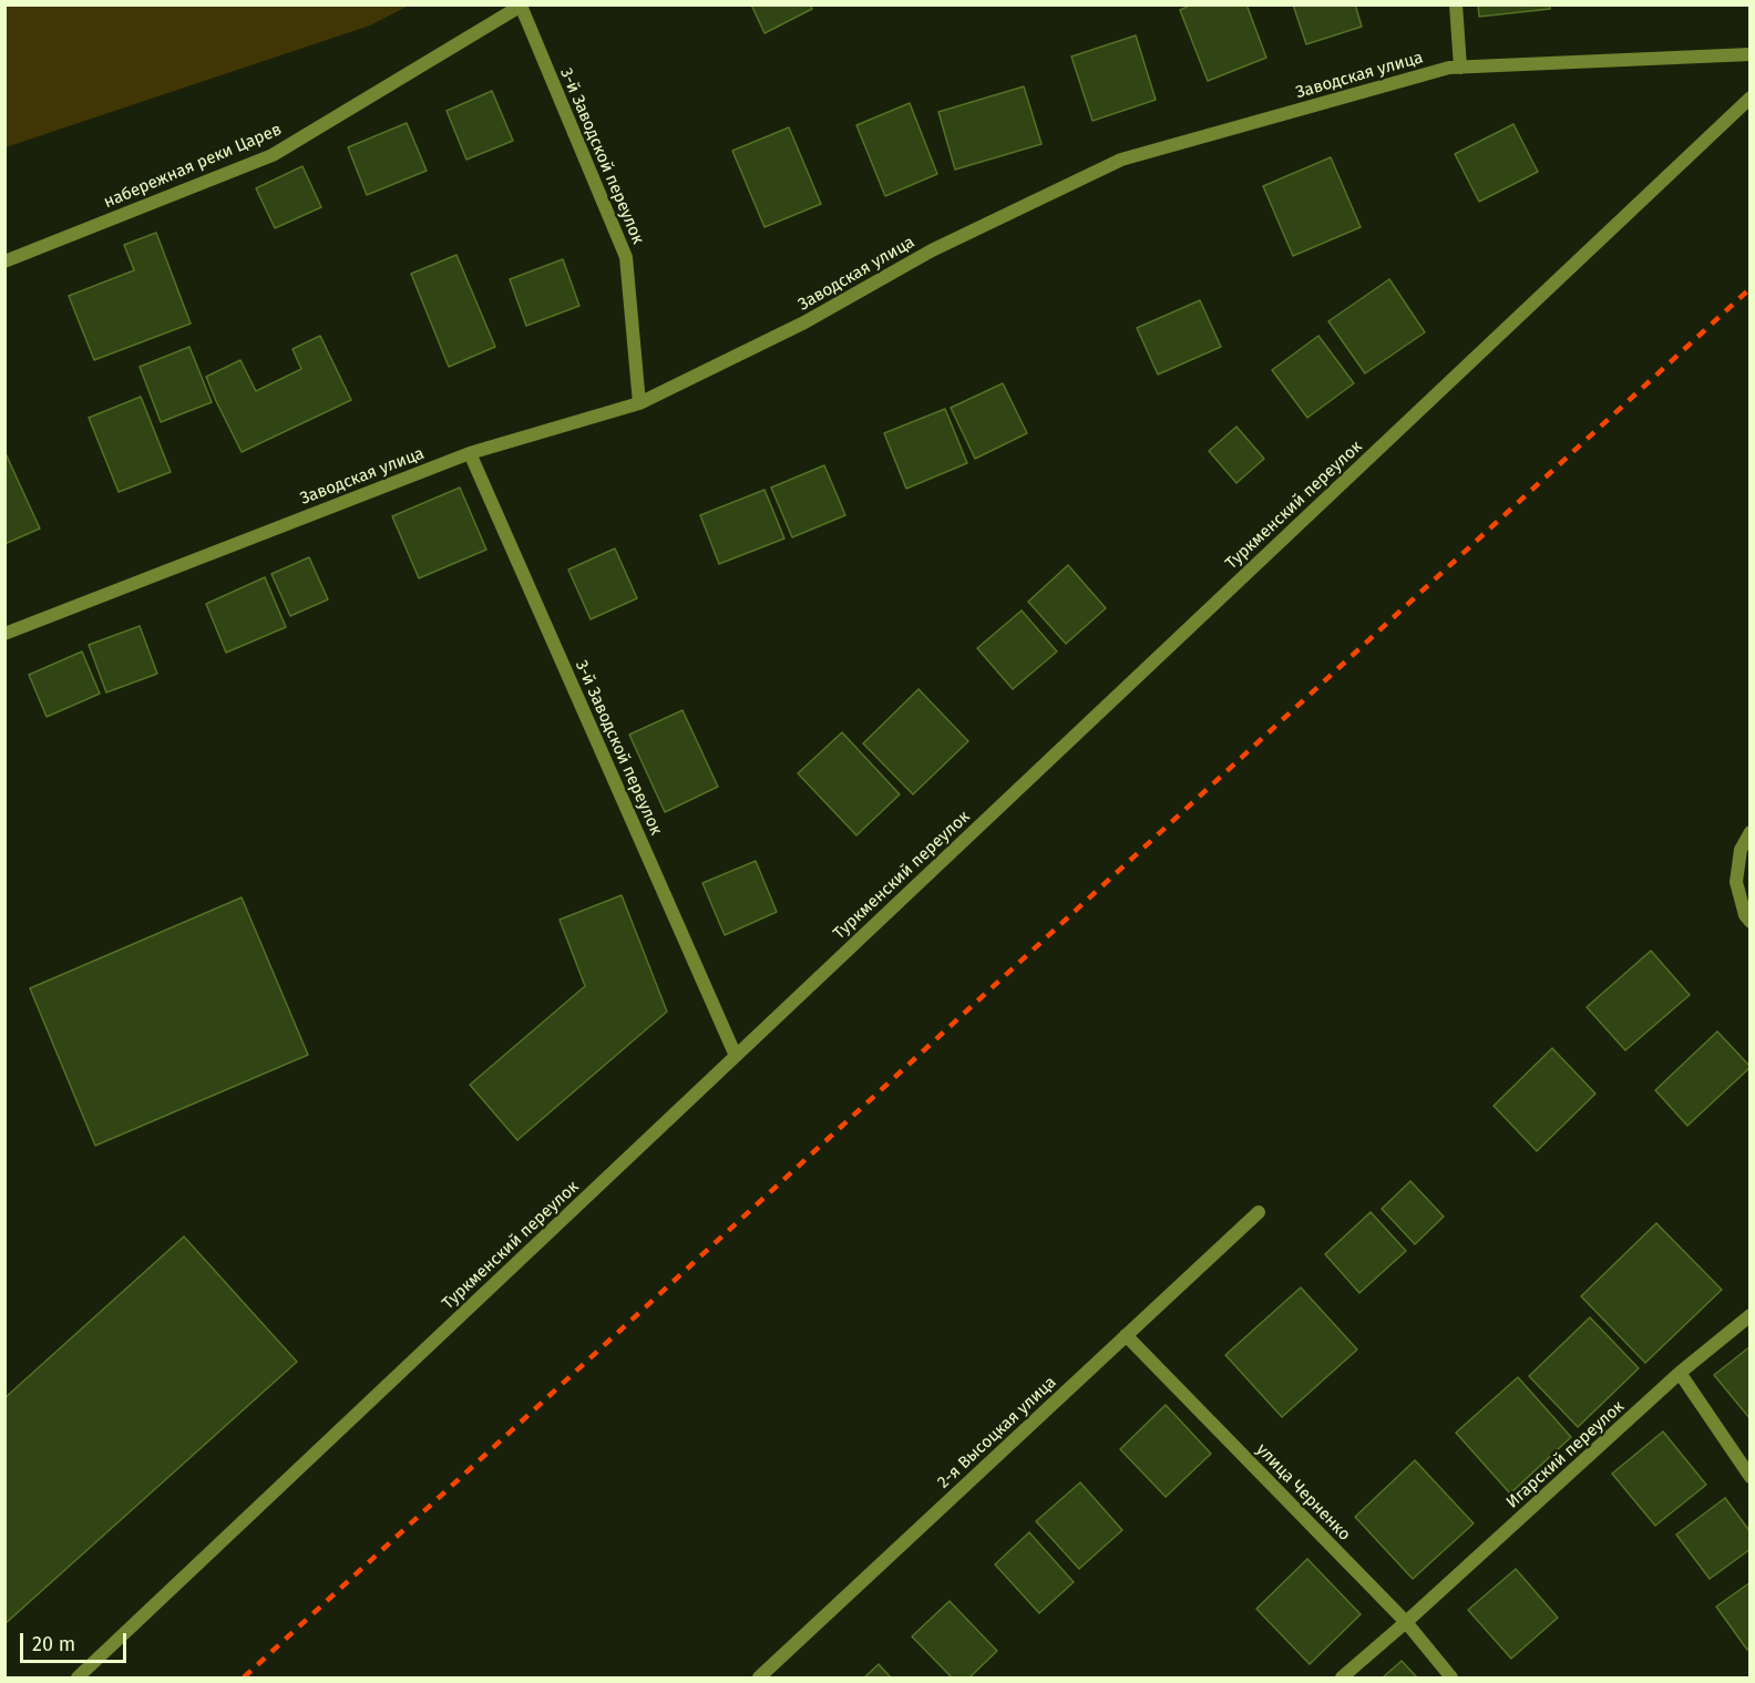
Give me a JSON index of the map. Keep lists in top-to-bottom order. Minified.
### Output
{"streets":{"street":["Заводская улица","3-й Заводской переулок","набережная реки Царев","Туркменский переулок","2-я Высоцкая улица","Игарский переулок","улица Черненко"]},"crossings":[["Заводская улица","3-й Заводской переулок"],["3-й Заводской переулок","набережная реки Царев"],["3-й Заводской переулок","Туркменский переулок"],["2-я Высоцкая улица","улица Черненко"],["Игарский переулок","улица Черненко"]],"scale_bar":"20 m"}
